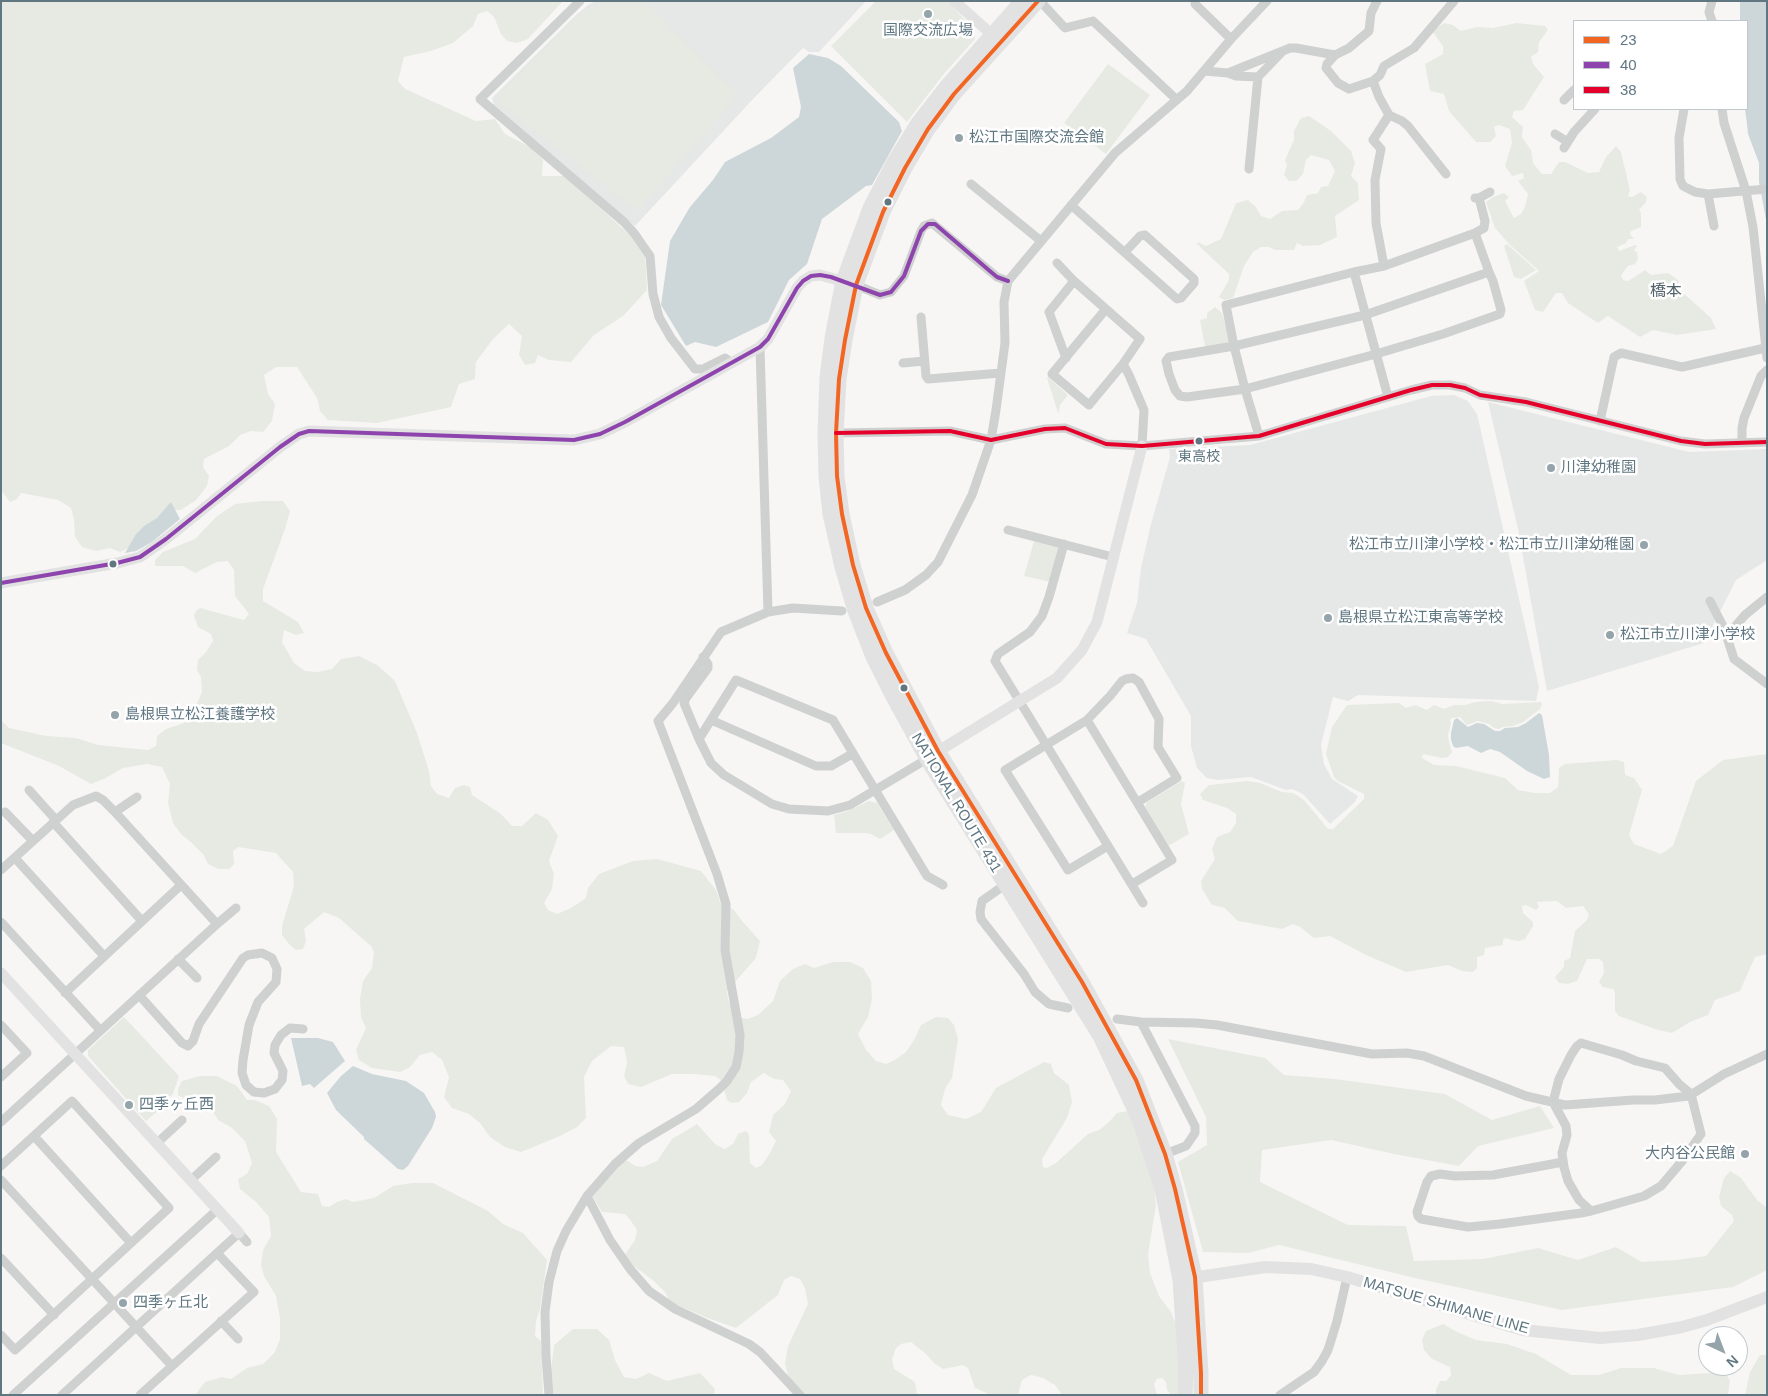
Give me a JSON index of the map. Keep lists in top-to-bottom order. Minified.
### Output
{"streets":{"highway":["NATIONAL ROUTE 431"],"main road":["MATSUE SHIMANE LINE"]},"crossings":[["NATIONAL ROUTE 431","MATSUE SHIMANE LINE"]],"districts":["橋本"],"places":["国際交流広場","松江市国際交流会館","東高校","川津幼稚園","松江市立川津小学校・松江市立川津幼稚園","島根県立松江東高等学校","松江市立川津小学校","島根県立松江養護学校","四季ヶ丘西","大内谷公民館","四季ヶ丘北"],"lines":["transit line 23","transit line 40","transit line 38"],"legend":["23","40","38"],"north":"bottom right"}
